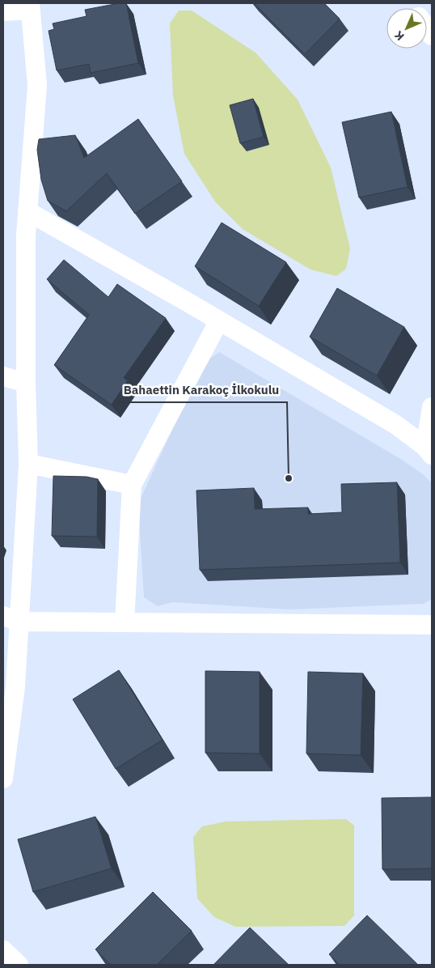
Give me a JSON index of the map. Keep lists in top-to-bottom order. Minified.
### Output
{"places":["Bahaettin Karakoç İlkokulu"],"north":"bottom left"}
